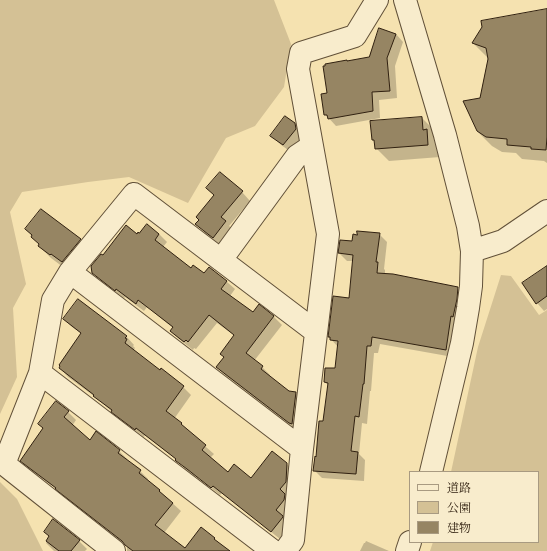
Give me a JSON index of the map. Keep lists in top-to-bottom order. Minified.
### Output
{"legend":["道路","公園","建物"]}
